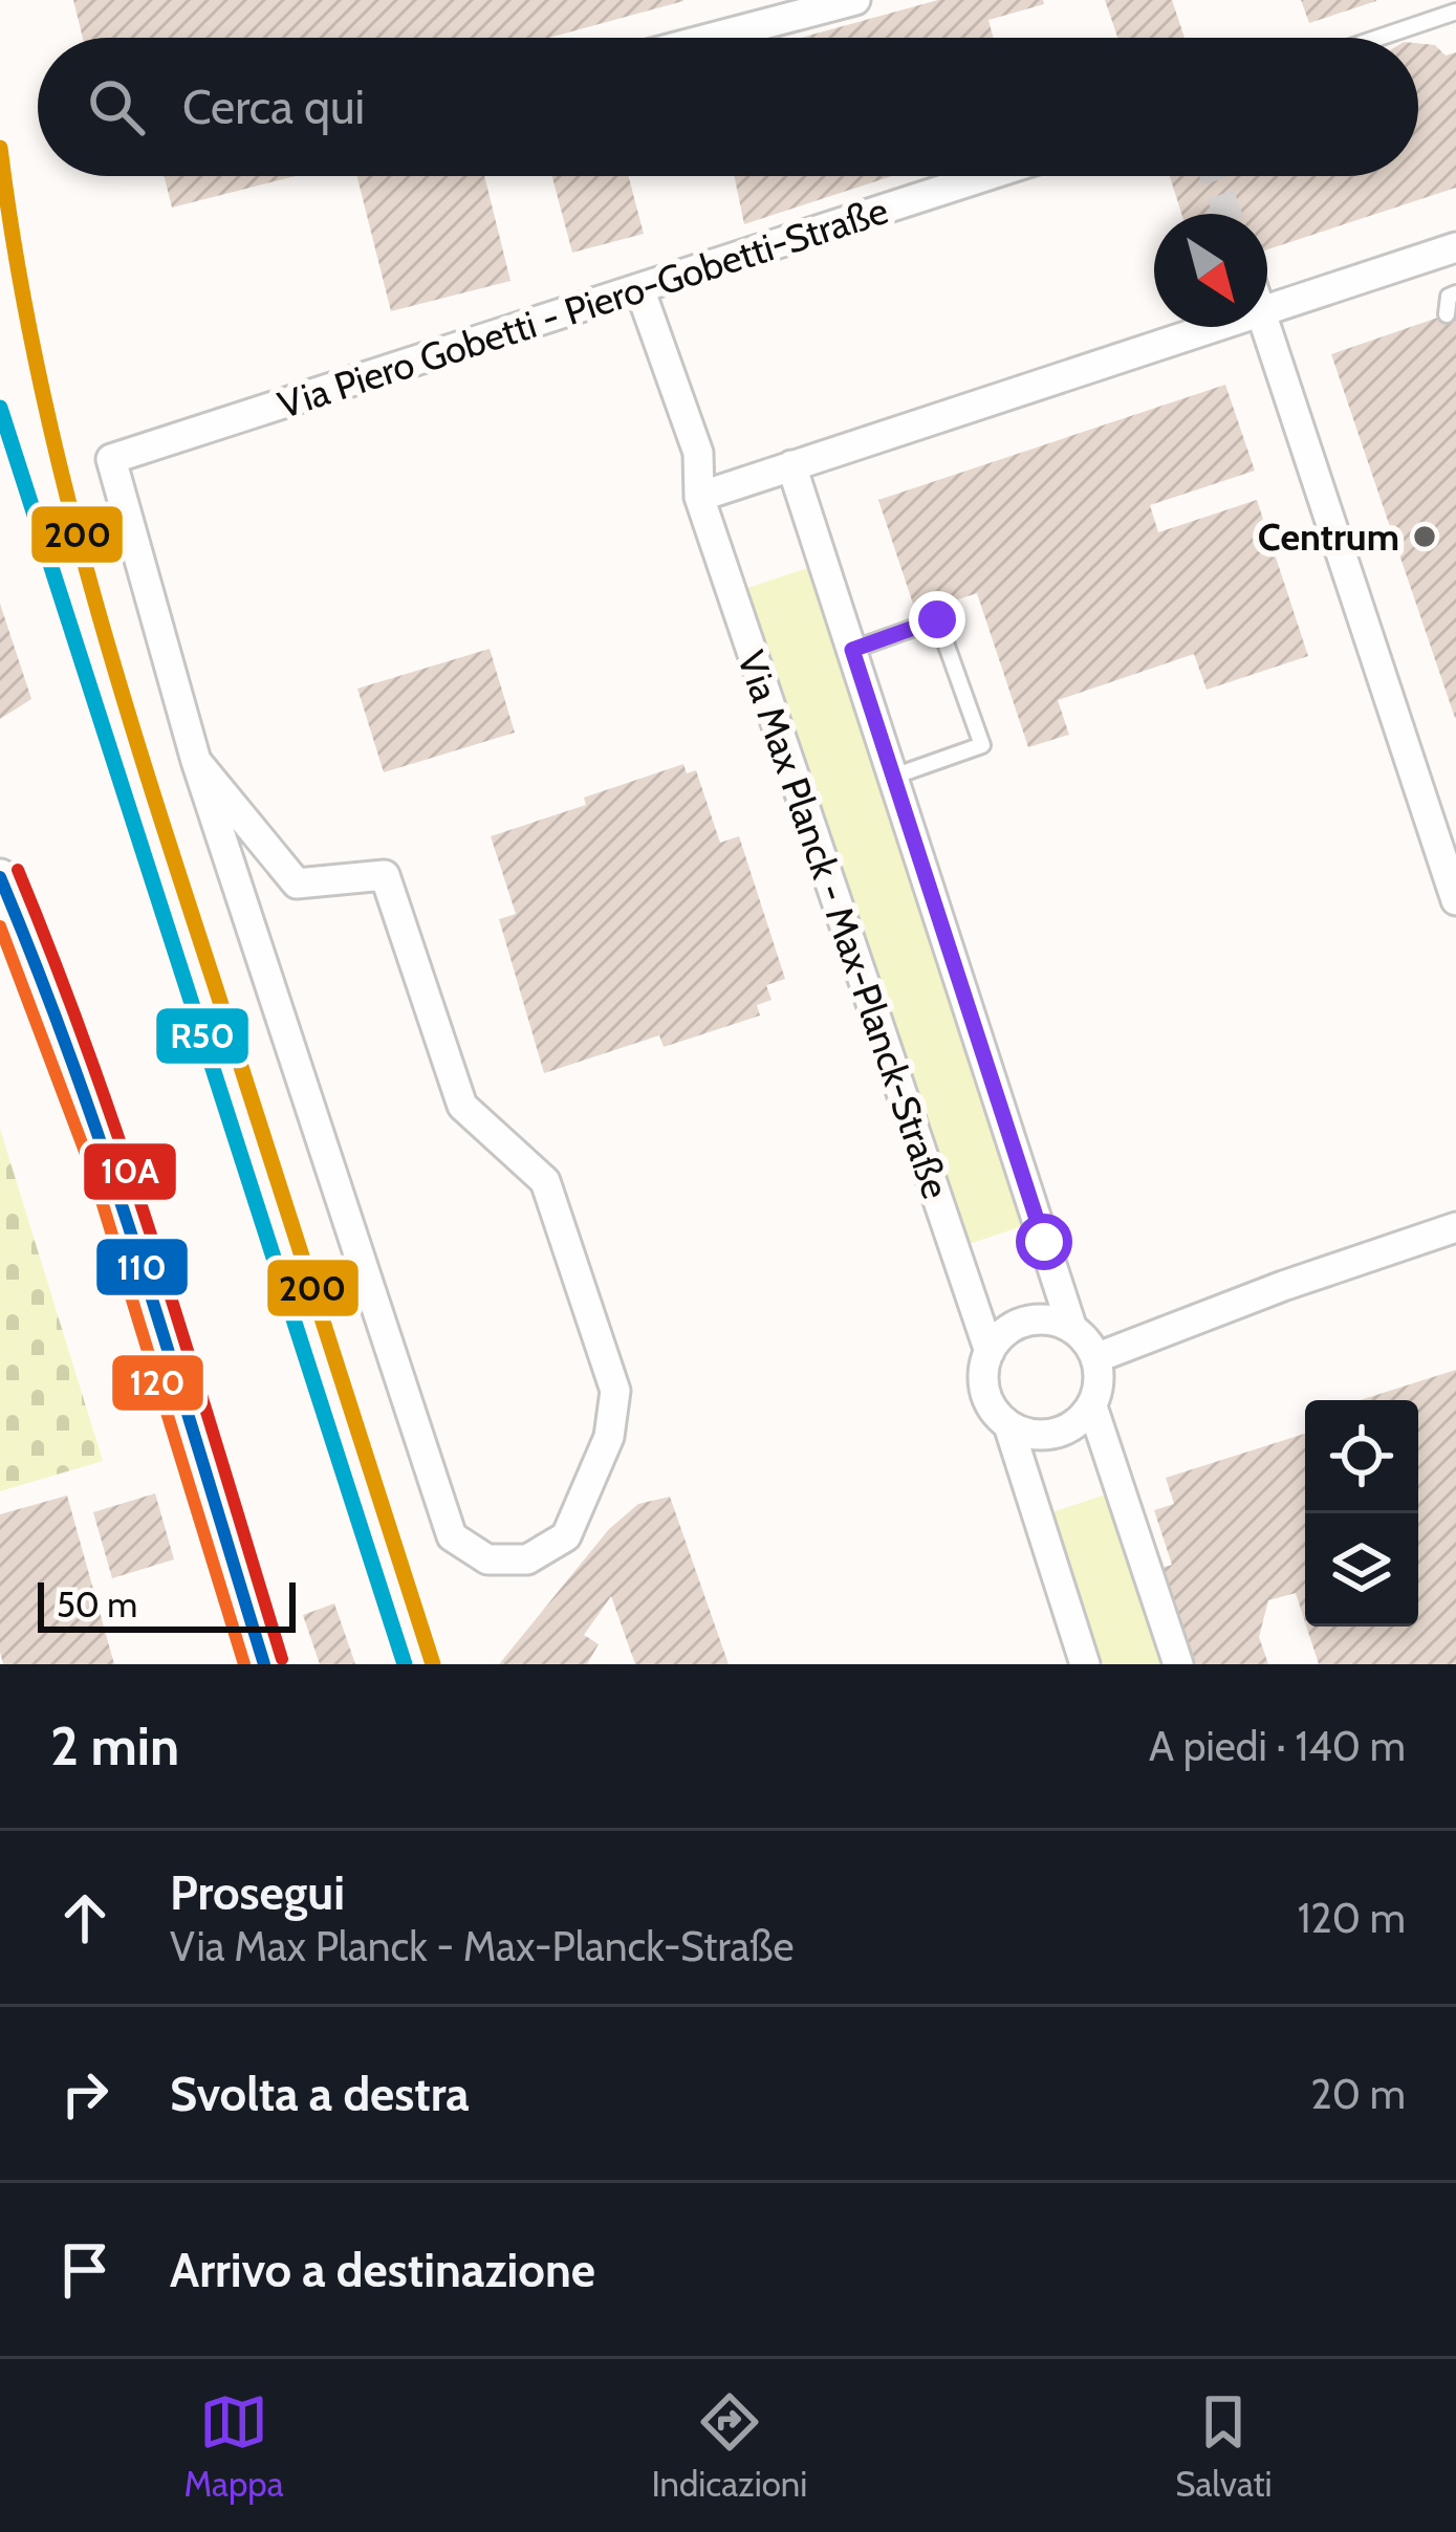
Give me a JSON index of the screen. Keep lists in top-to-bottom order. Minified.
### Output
{"streets":{"street":["Via Piero Gobetti - Piero-Gobetti-Straße","Via Max Planck - Max-Planck-Straße"]},"crossings":[["Via Piero Gobetti - Piero-Gobetti-Straße","Via Max Planck - Max-Planck-Straße"]],"places":["Centrum"],"lines":["transit line 200","transit line R50","transit line 10A","transit line 110","transit line 120"],"scale_bar":"50 m","north":"bottom right","page":{"search":"Cerca qui","scale":"50 m","heading":["2 min","A piedi · 140 m"],"list":[["Prosegui","Via Max Planck - Max-Planck-Straße","120 m"],["Svolta a destra","20 m"],"Arrivo a destinazione"],"nav":["Mappa","Indicazioni","Salvati"]}}
